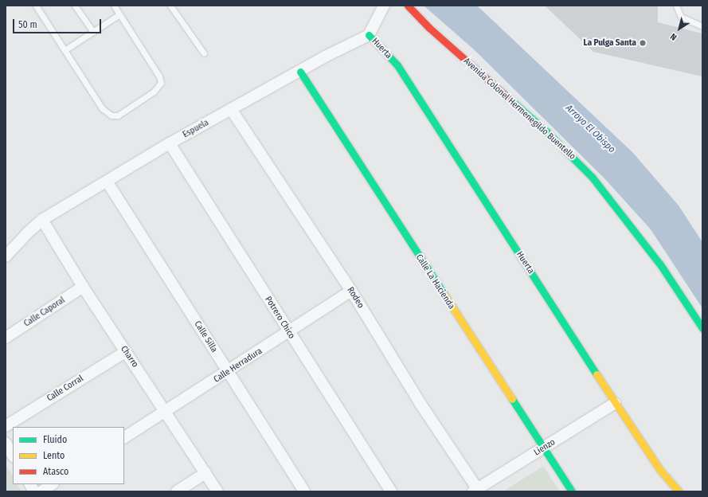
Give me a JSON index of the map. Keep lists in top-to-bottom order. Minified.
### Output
{"streets":{"street":["Huerta","Avenida Colonel Hermenegildo Buentello","Espuela","Calle La Hacienda","Rodeo","Calle Caporal","Potrero Chico","Calle Silla","Charro","Calle Herradura","Calle Corral","Lienzo"]},"crossings":[["Huerta","Espuela"],["Huerta","Lienzo"],["Espuela","Calle La Hacienda"],["Espuela","Rodeo"],["Espuela","Potrero Chico"],["Espuela","Calle Silla"],["Espuela","Charro"],["Calle La Hacienda","Lienzo"],["Rodeo","Calle Herradura"],["Rodeo","Lienzo"],["Calle Caporal","Charro"],["Potrero Chico","Calle Herradura"],["Calle Silla","Calle Herradura"],["Charro","Calle Herradura"],["Charro","Calle Corral"]],"water":["Arroyo El Obispo"],"places":["La Pulga Santa"],"legend":["Fluido","Lento","Atasco"],"scale_bar":"50 m","north":"bottom left"}
